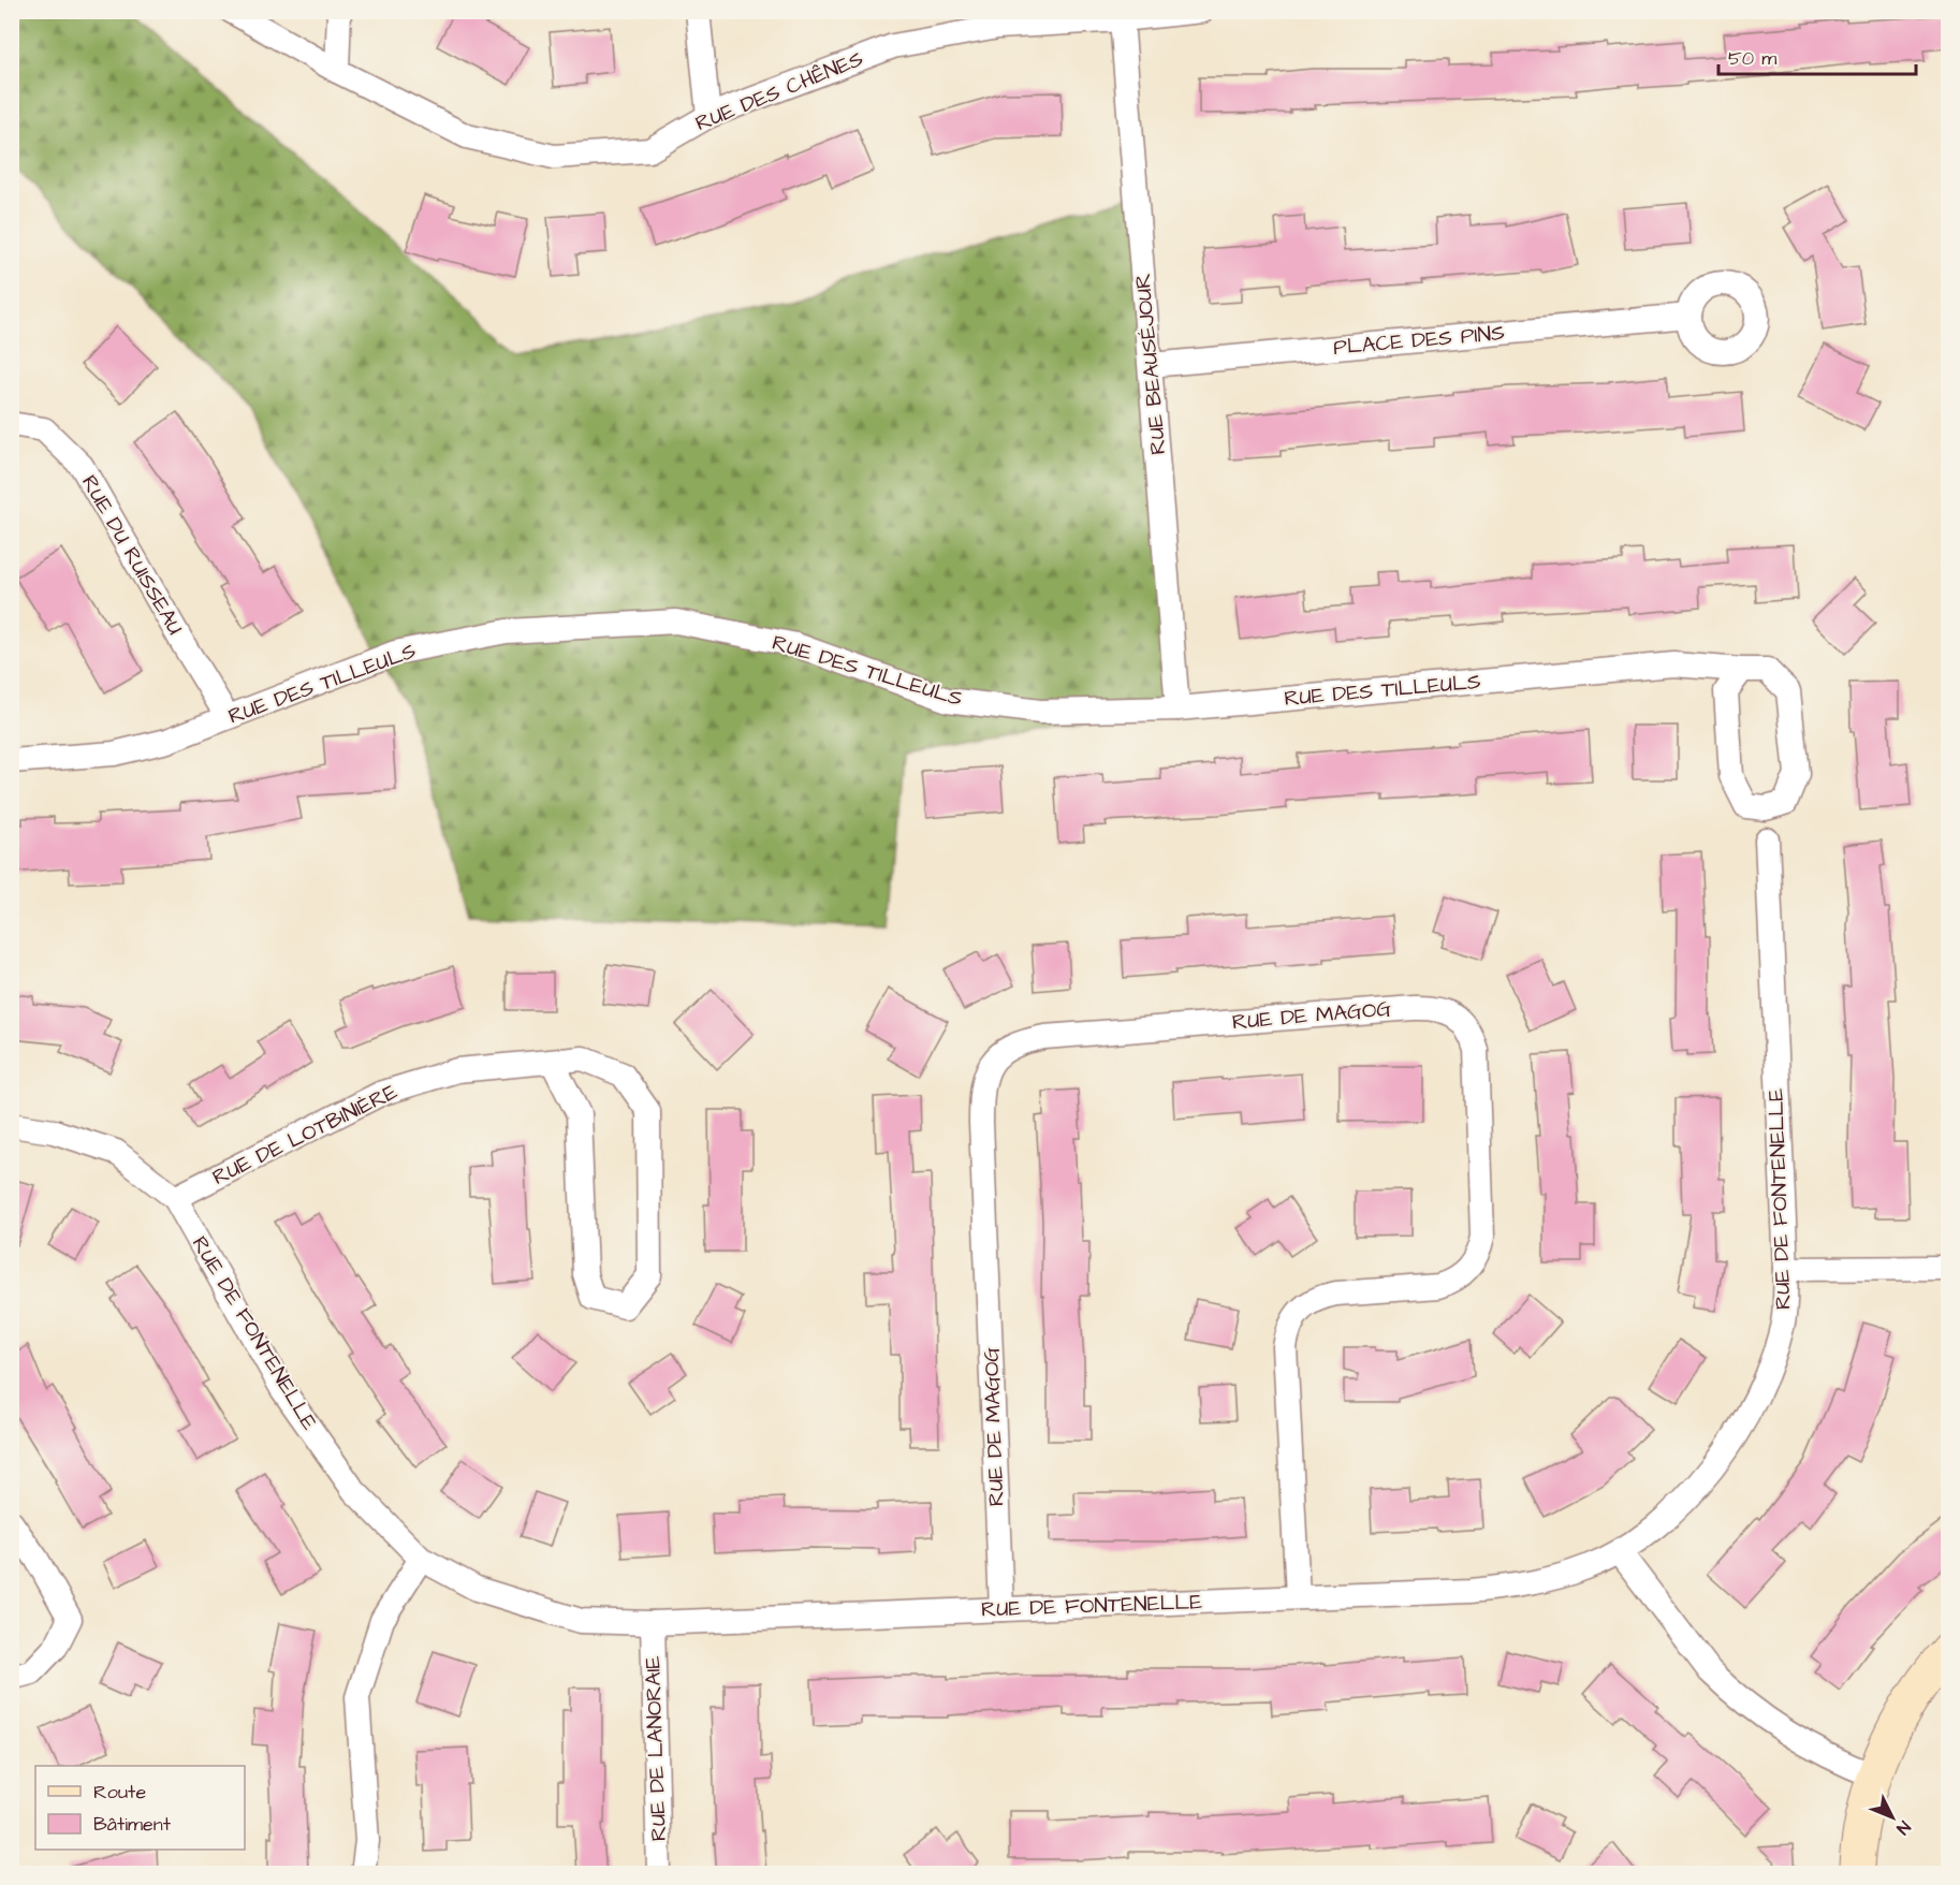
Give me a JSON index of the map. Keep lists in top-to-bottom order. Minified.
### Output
{"streets":{"street":["RUE DES CHÊNES","PLACE DES PINS","RUE BEAUSÉJOUR","RUE DU RUISSEAU","RUE DES TILLEULS","RUE DE MAGOG","RUE DE LOTBINIÈRE","RUE DE FONTENELLE","RUE DE LANORAIE"]},"crossings":[["RUE DES CHÊNES","RUE BEAUSÉJOUR"],["PLACE DES PINS","RUE BEAUSÉJOUR"],["RUE BEAUSÉJOUR","RUE DES TILLEULS"],["RUE DU RUISSEAU","RUE DES TILLEULS"],["RUE DE MAGOG","RUE DE FONTENELLE"],["RUE DE LOTBINIÈRE","RUE DE FONTENELLE"],["RUE DE FONTENELLE","RUE DE LANORAIE"]],"legend":["Route","Bâtiment"],"scale_bar":"50 m","north":"bottom right"}
